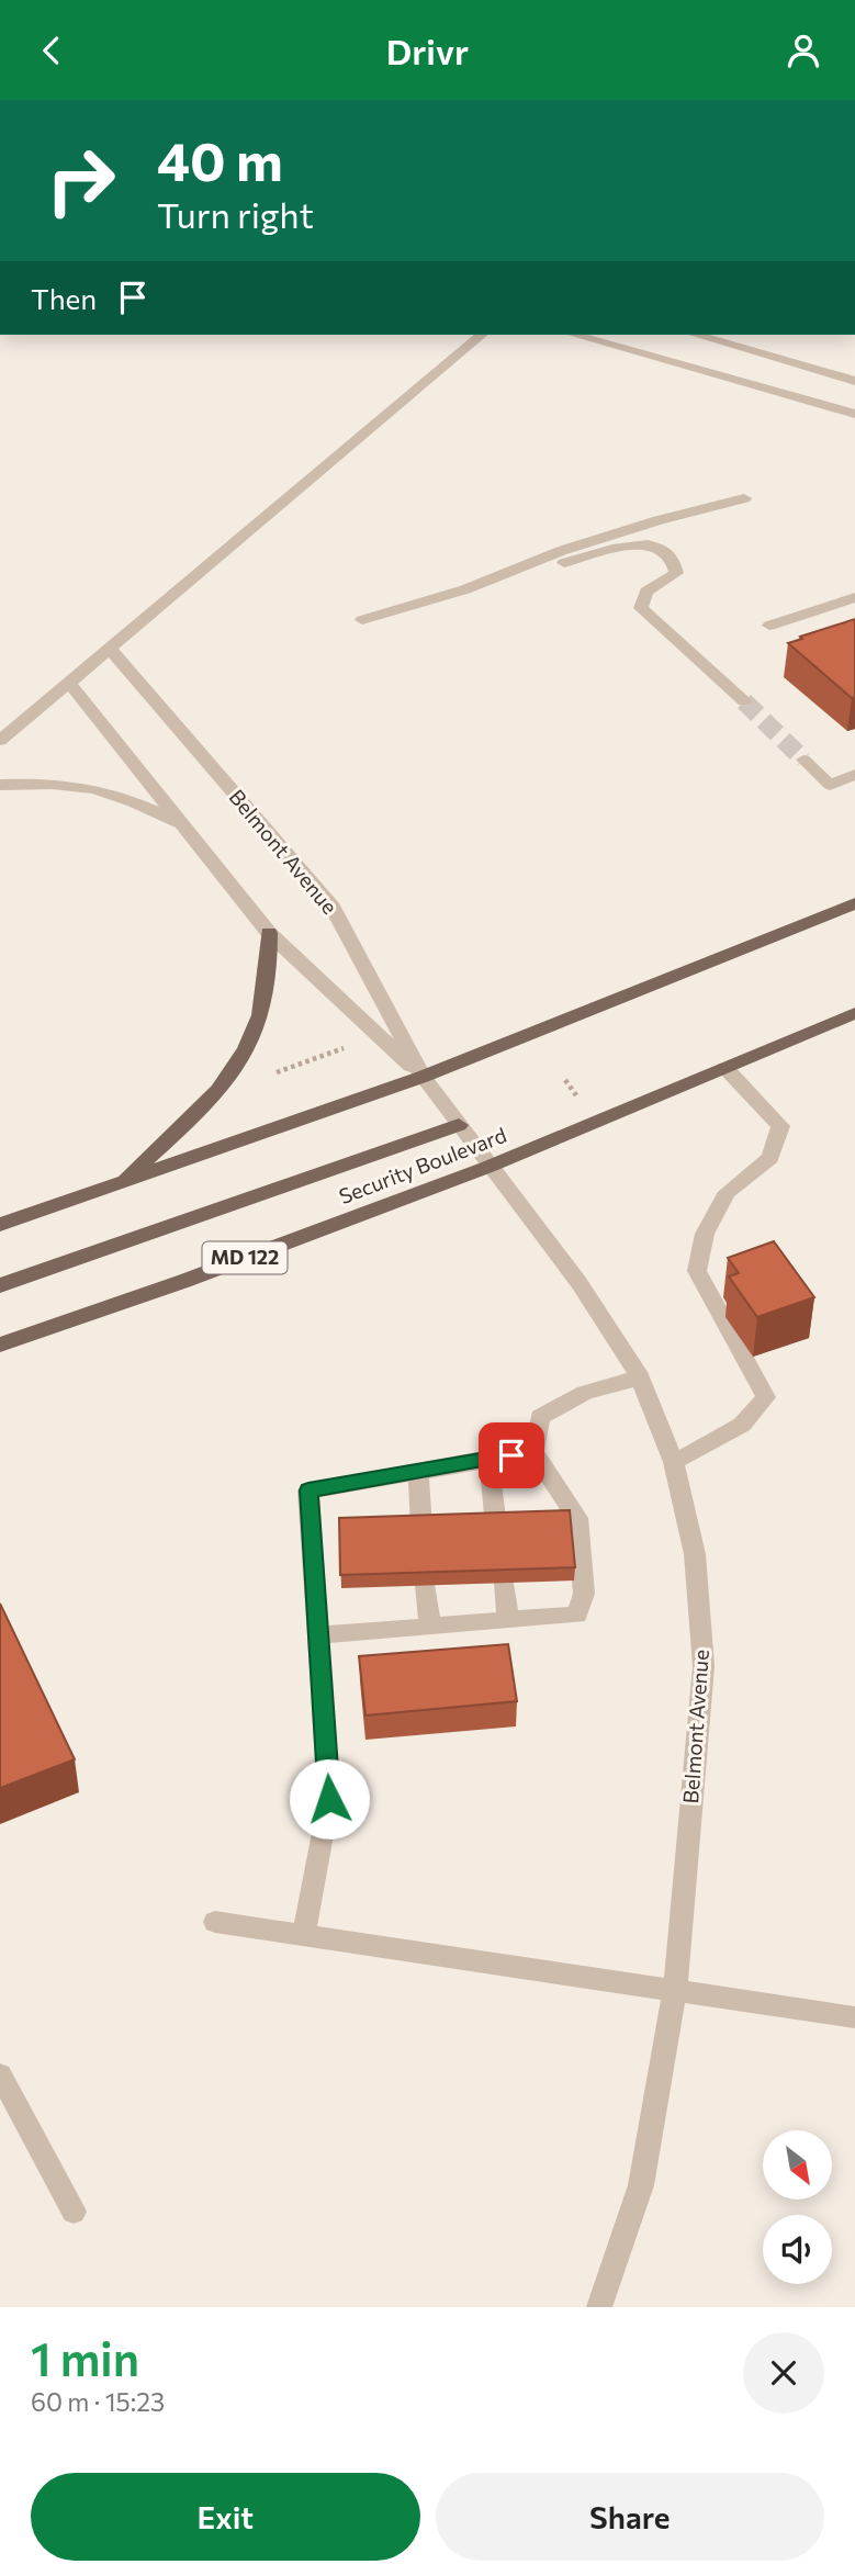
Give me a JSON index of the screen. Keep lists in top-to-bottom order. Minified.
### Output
{"streets":{"main road":["Security Boulevard","MD 122"],"street":["Belmont Avenue"]},"crossings":[["Belmont Avenue","Security Boulevard"]],"north":"bottom right","page":{"header":"Drivr","turn":["40 m","Turn right"],"then":"Then","heading":["1 min","60 m · 15:23"],"buttons":["Exit","Share"]}}
